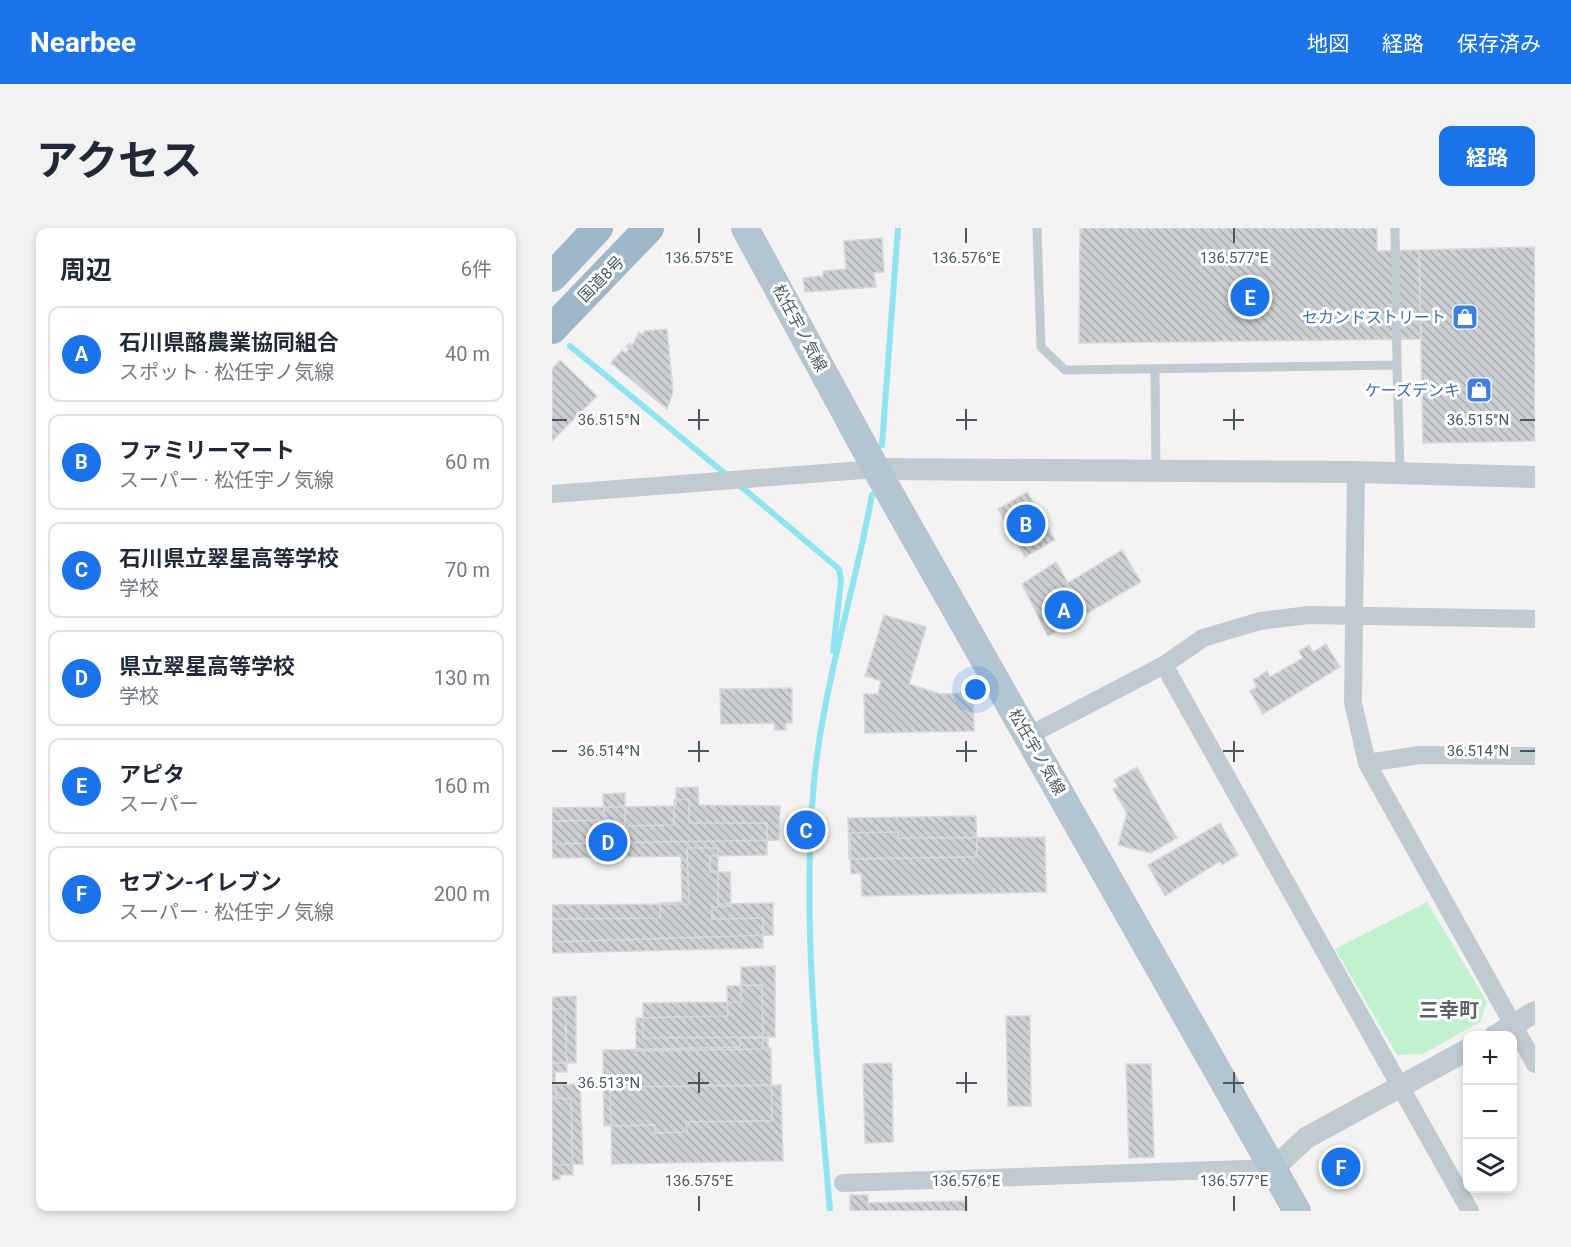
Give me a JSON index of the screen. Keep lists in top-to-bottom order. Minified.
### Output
{"streets":{"highway":["国道8号"],"main road":["松任宇ノ気線"]},"districts":["三幸町"],"places":{"shop":["セカンドストリート","ケーズデンキ"]},"page":{"header":"Nearbee","nav":["地図","経路","保存済み"],"title":"アクセス","buttons":"経路","heading":["周辺","6件"],"pins":["E","B","A","C","D","F"],"list":[{"mark":"A","name":"石川県酪農業協同組合","note":"スポット · 松任宇ノ気線","value":"40 m"},{"mark":"B","name":"ファミリーマート","note":"スーパー · 松任宇ノ気線","value":"60 m"},{"mark":"C","name":"石川県立翠星高等学校","note":"学校","value":"70 m"},{"mark":"D","name":"県立翠星高等学校","note":"学校","value":"130 m"},{"mark":"E","name":"アピタ","note":"スーパー","value":"160 m"},{"mark":"F","name":"セブン-イレブン","note":"スーパー · 松任宇ノ気線","value":"200 m"}],"map_buttons":["+","−"]},"coordinates":["136.575°E","136.576°E","136.577°E","36.515°N","36.514°N","36.513°N"]}
